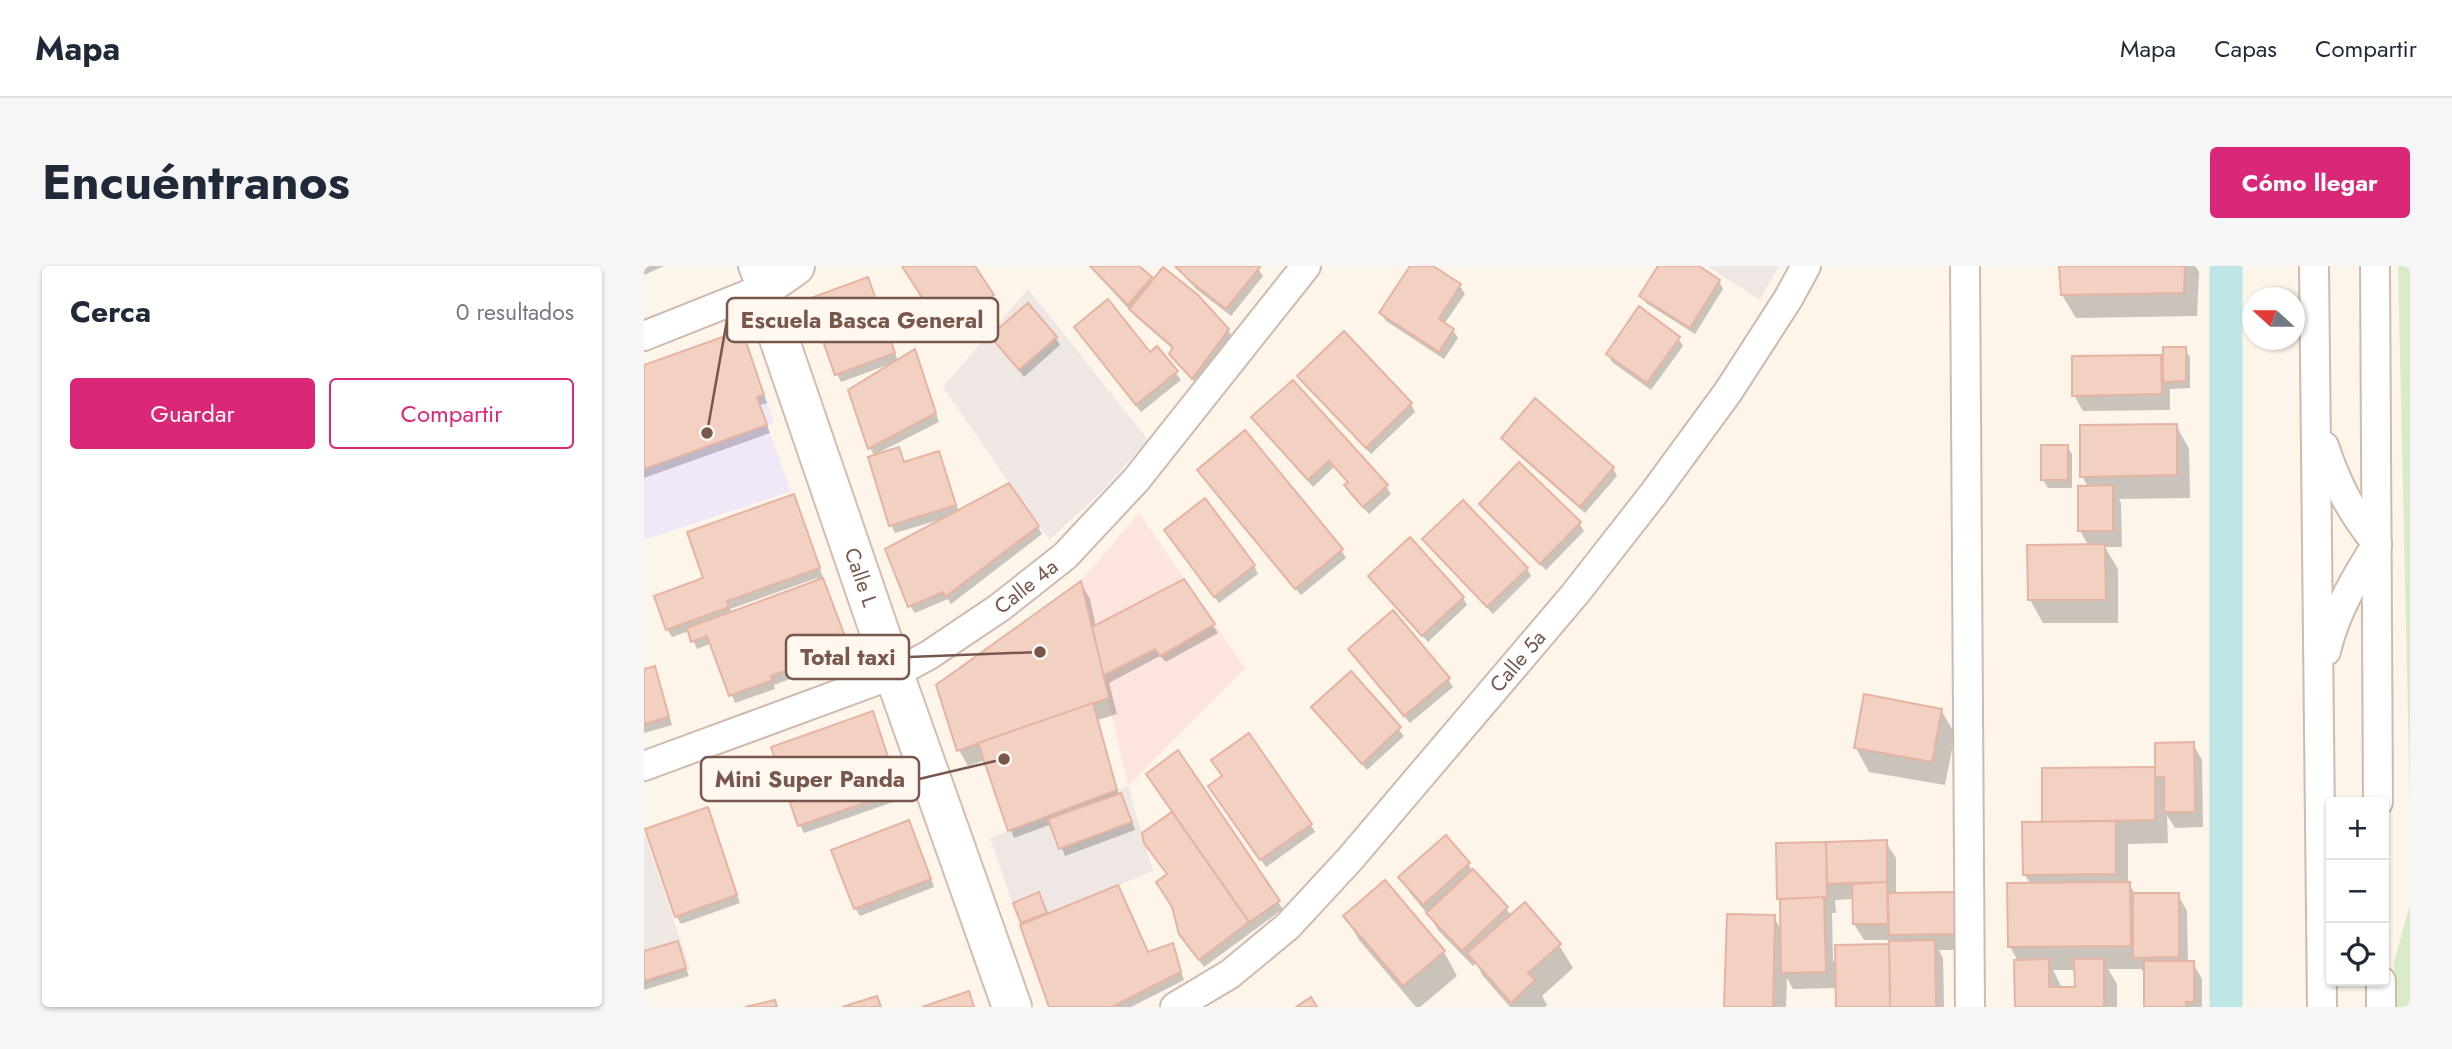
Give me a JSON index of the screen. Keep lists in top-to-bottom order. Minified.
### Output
{"streets":{"street":["Calle L","Calle 4a","Calle 5a"]},"crossings":[["Calle L","Calle 4a"]],"places":["Escuela Basca General","Total taxi","Mini Super Panda"],"north":"left","page":{"header":"Mapa","nav":["Mapa","Capas","Compartir"],"title":"Encuéntranos","buttons":["Cómo llegar",["Guardar","Compartir"]],"heading":["Cerca","0 resultados"],"map_buttons":["+","−"]}}
